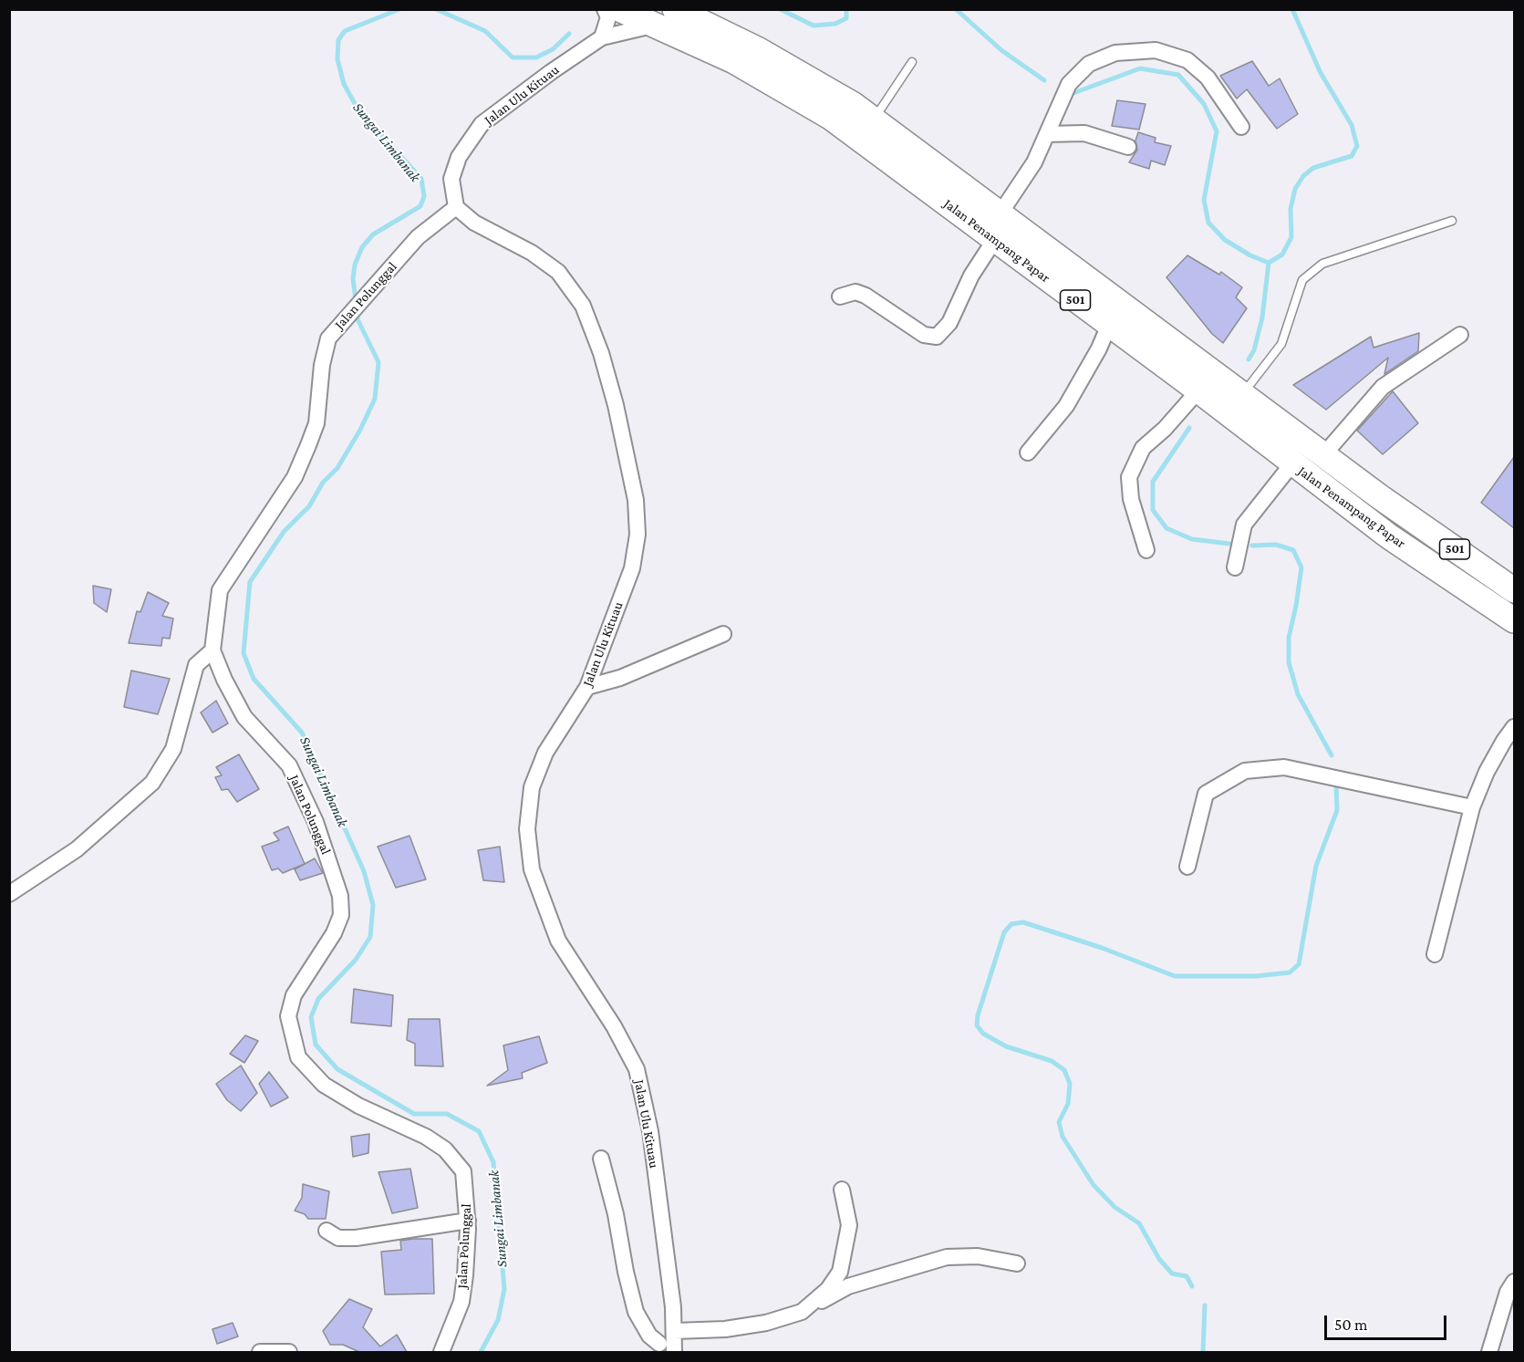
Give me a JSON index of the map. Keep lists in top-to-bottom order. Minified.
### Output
{"streets":{"main road":["Jalan Penampang Papar","501"],"street":["Jalan Ulu Kituau","Jalan Polunggal"]},"crossings":[["Jalan Ulu Kituau","Jalan Polunggal"]],"water":["Sungai Limbanak"],"scale_bar":"50 m"}
